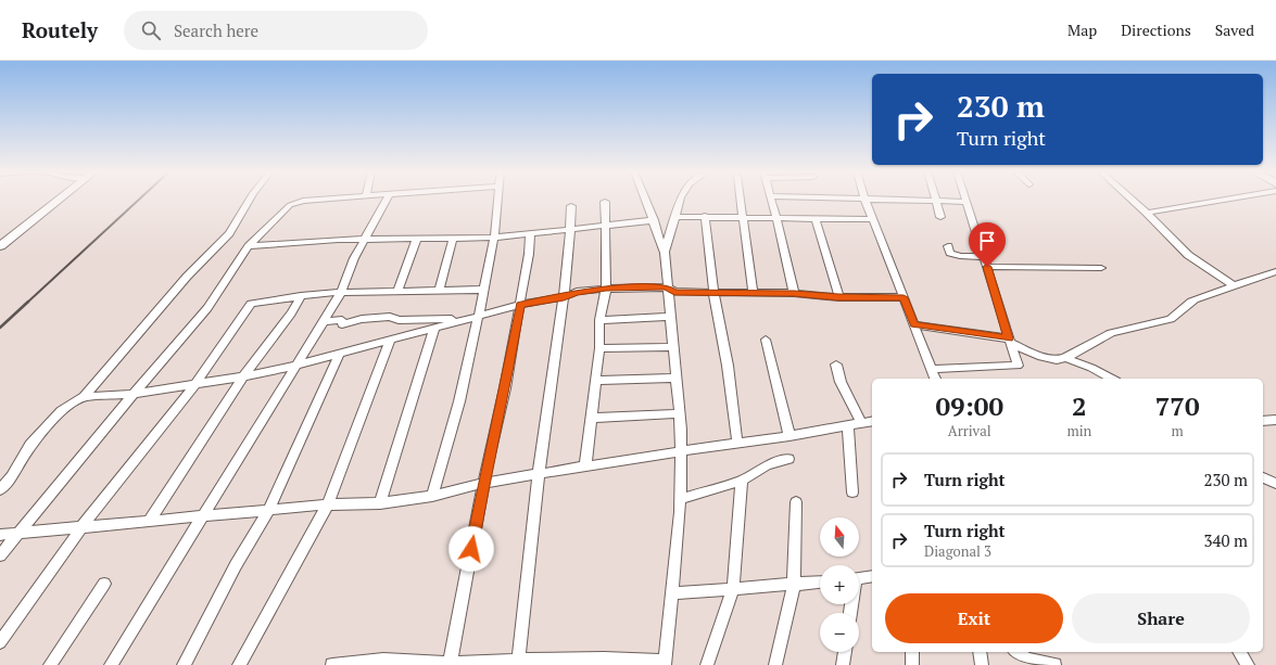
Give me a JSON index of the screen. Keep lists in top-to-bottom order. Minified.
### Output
{"north":"top","page":{"header":"Routely","search":"Search here","nav":["Map","Directions","Saved"],"turn":["230 m","Turn right"],"eta":["09:00","Arrival","2","min","770","m"],"list":[{"name":"Turn right","value":"230 m"},{"name":"Turn right","note":"Diagonal 3","value":"340 m"}],"map_buttons":["+","−"],"buttons":["Exit","Share"]}}
